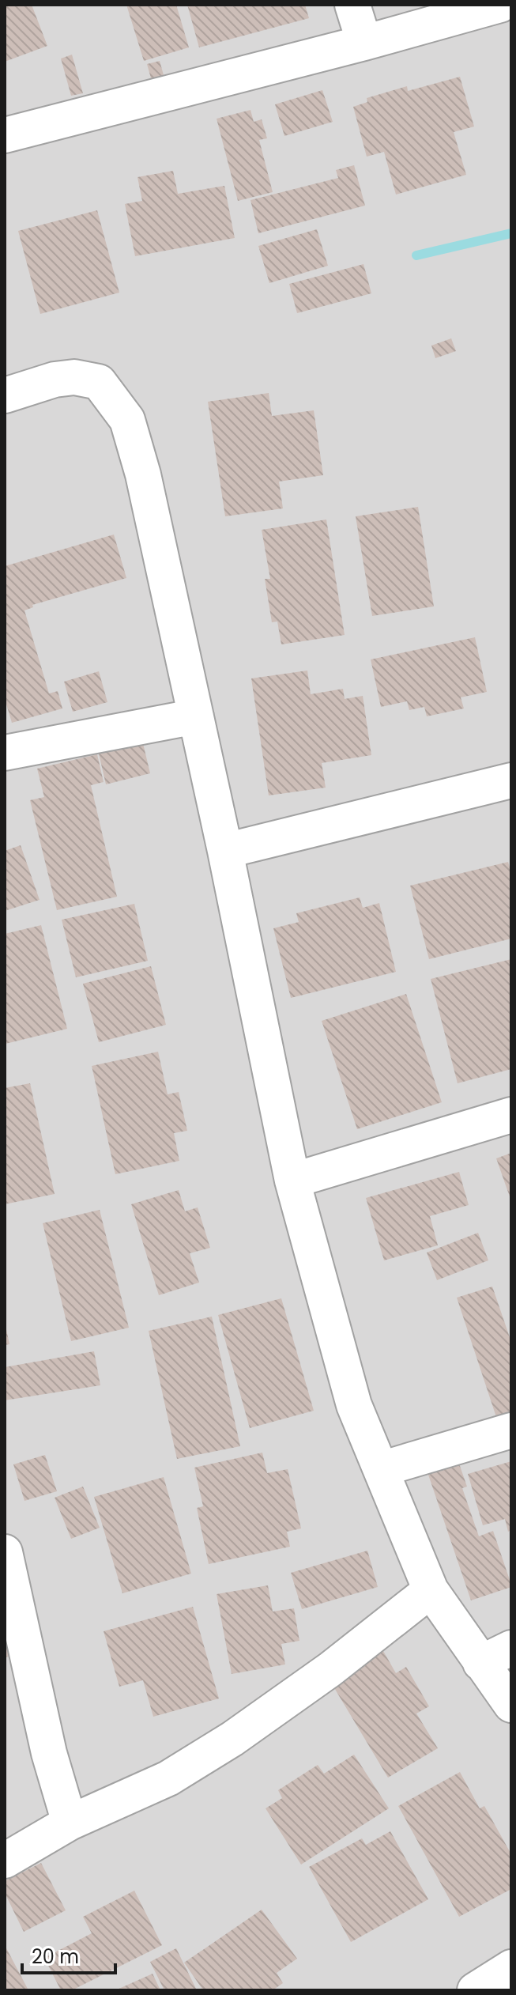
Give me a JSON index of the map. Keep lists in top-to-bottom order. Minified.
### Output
{"scale_bar":"20 m"}
